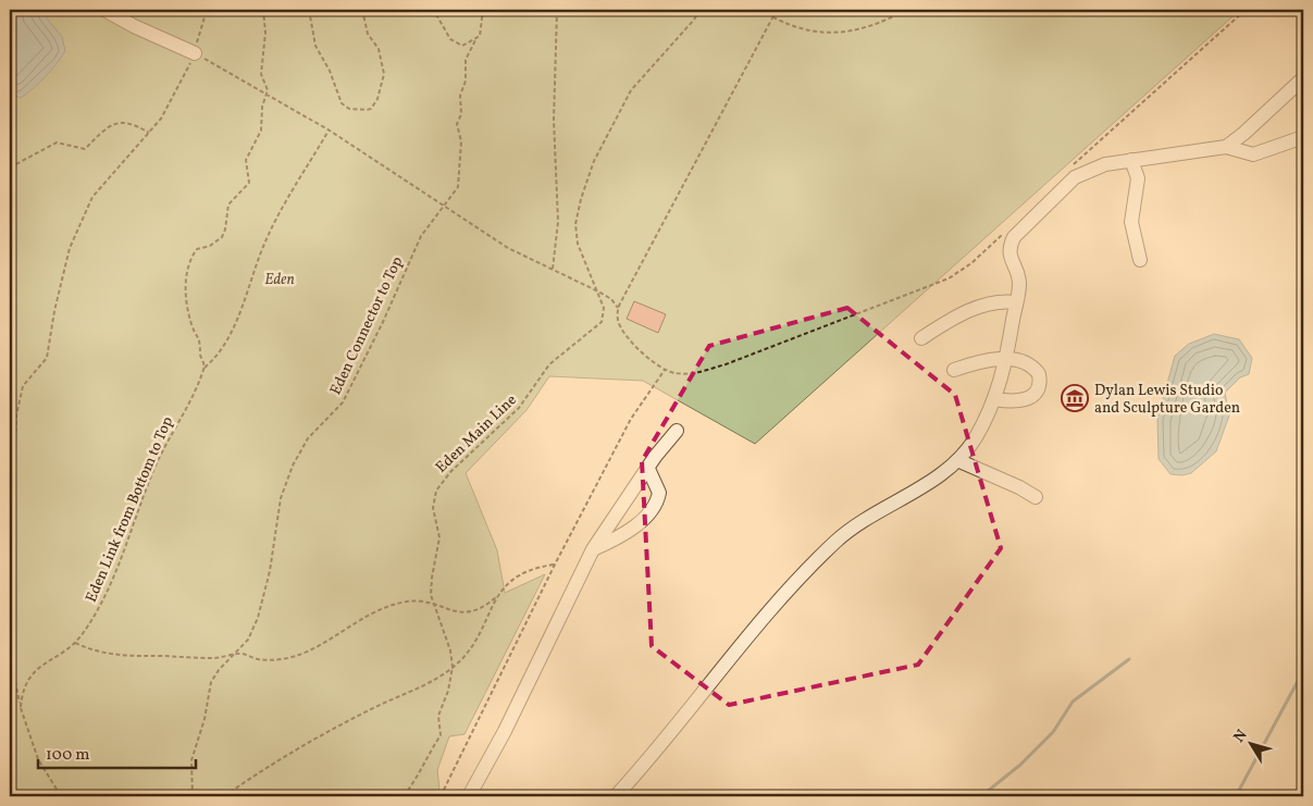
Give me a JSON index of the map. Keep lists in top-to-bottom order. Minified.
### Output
{"streets":{"path":["Eden Connector to Top","Eden Main Line","Eden Link from Bottom to Top"]},"parks":["Eden"],"places":{"museum":["Dylan Lewis Studio and Sculpture Garden"]},"scale_bar":"100 m","north":"top left"}
